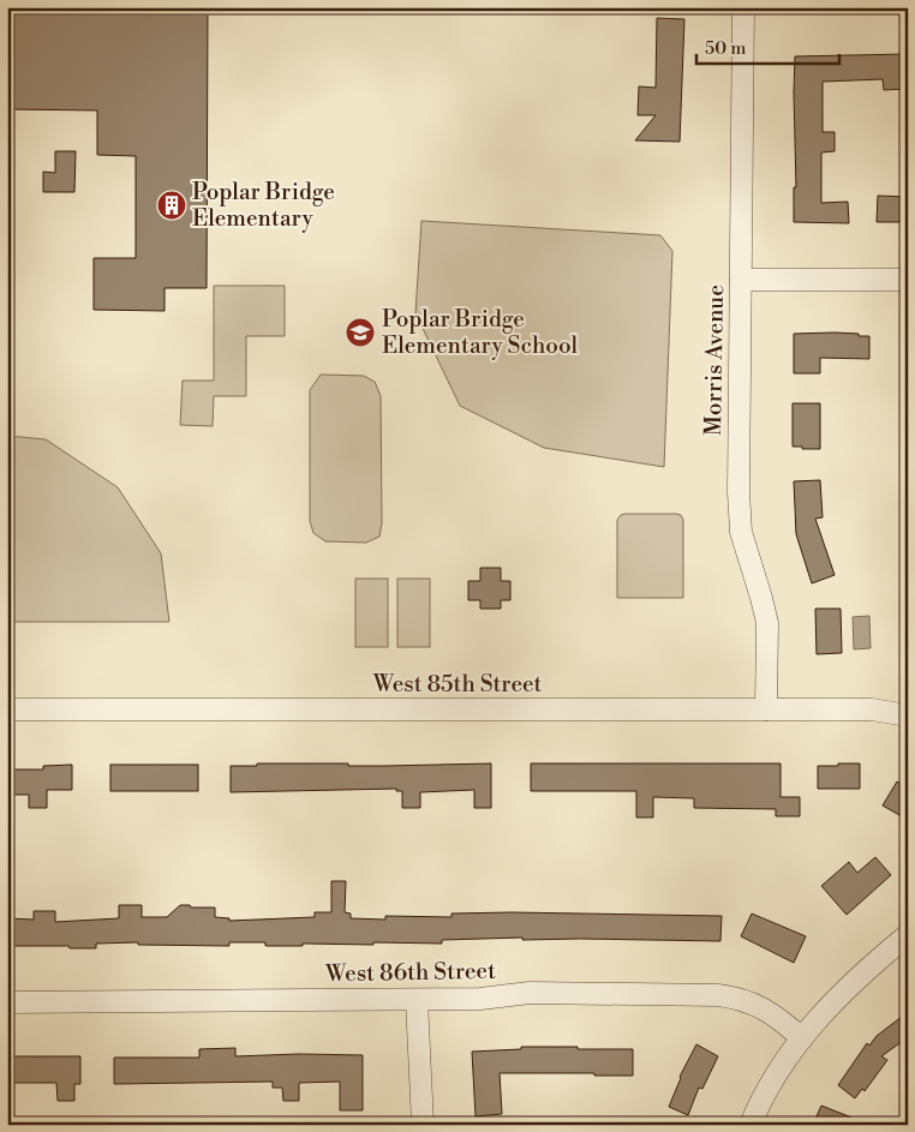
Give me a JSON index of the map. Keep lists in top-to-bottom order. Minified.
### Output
{"streets":{"street":["Morris Avenue","West 85th Street","West 86th Street"]},"crossings":[["Morris Avenue","West 85th Street"]],"places":{"building":["Poplar Bridge Elementary"],"school or university":["Poplar Bridge Elementary School"]},"scale_bar":"50 m"}
